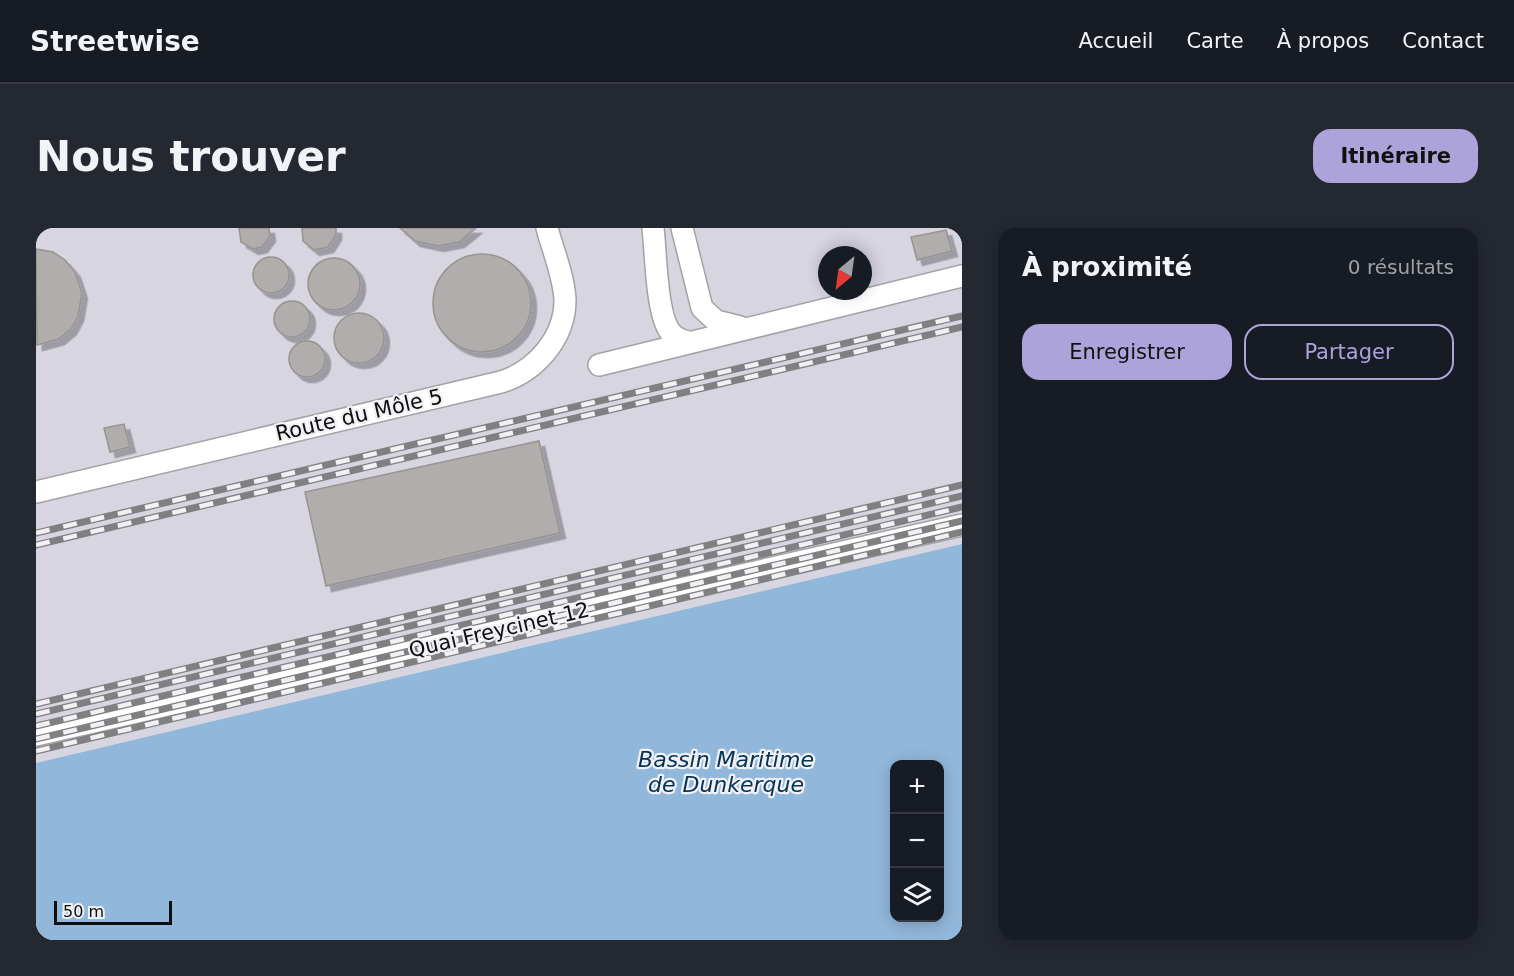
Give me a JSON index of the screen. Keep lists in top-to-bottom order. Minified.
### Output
{"streets":{"street":["Route du Môle 5","Quai Freycinet 12"]},"water":["Bassin Maritime de Dunkerque"],"scale_bar":"50 m","north":"bottom left","page":{"header":"Streetwise","nav":["Accueil","Carte","À propos","Contact"],"buttons":["Itinéraire",["Enregistrer","Partager"]],"title":"Nous trouver","heading":["À proximité","0 résultats"],"map_buttons":["+","−"],"scale":"50 m"}}
